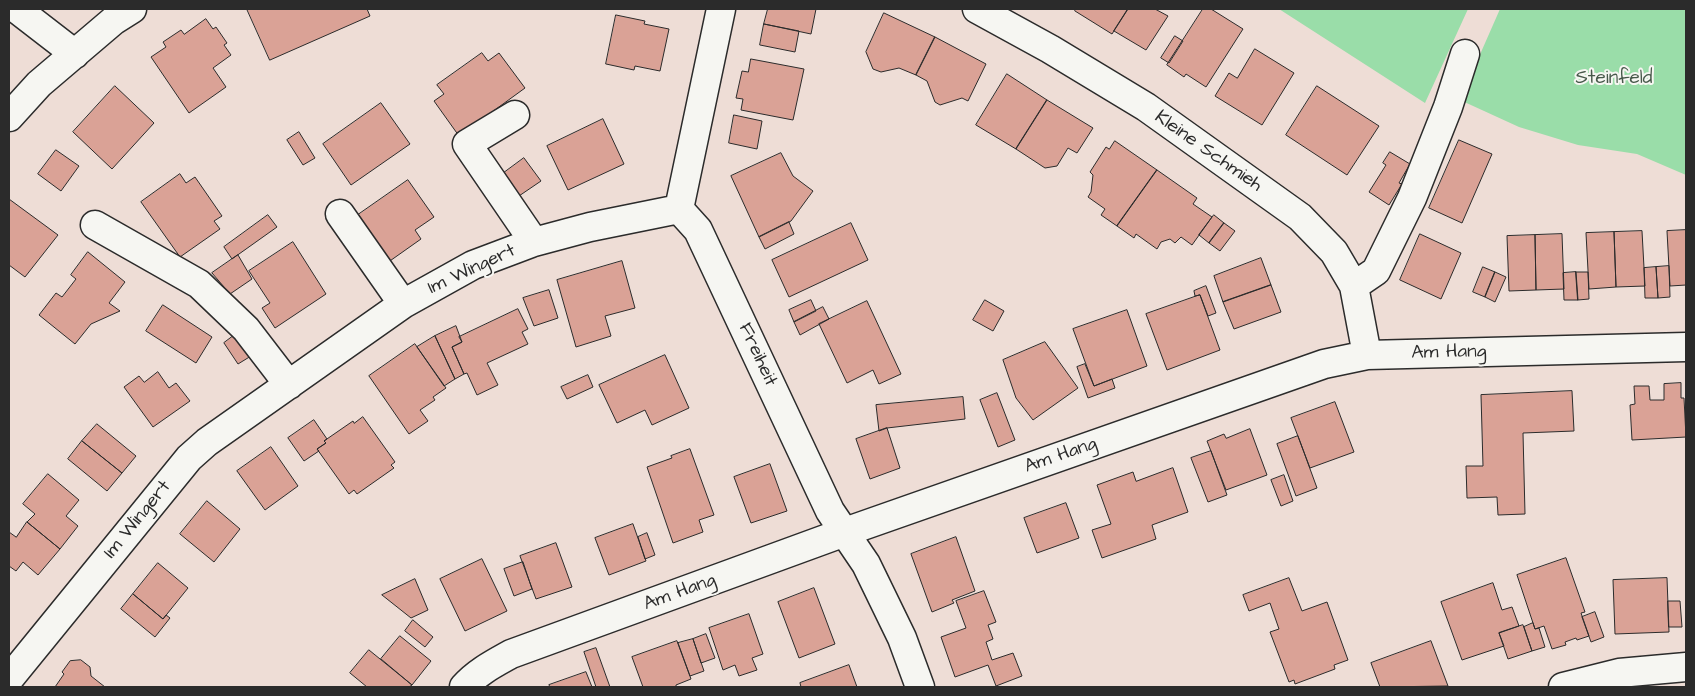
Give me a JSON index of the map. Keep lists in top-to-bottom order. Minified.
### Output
{"streets":{"street":["Kleine Schmieh","Im Wingert","Am Hang","Freiheit"]},"crossings":[["Kleine Schmieh","Am Hang"],["Im Wingert","Freiheit"],["Am Hang","Freiheit"]],"parks":["Steinfeld"]}
